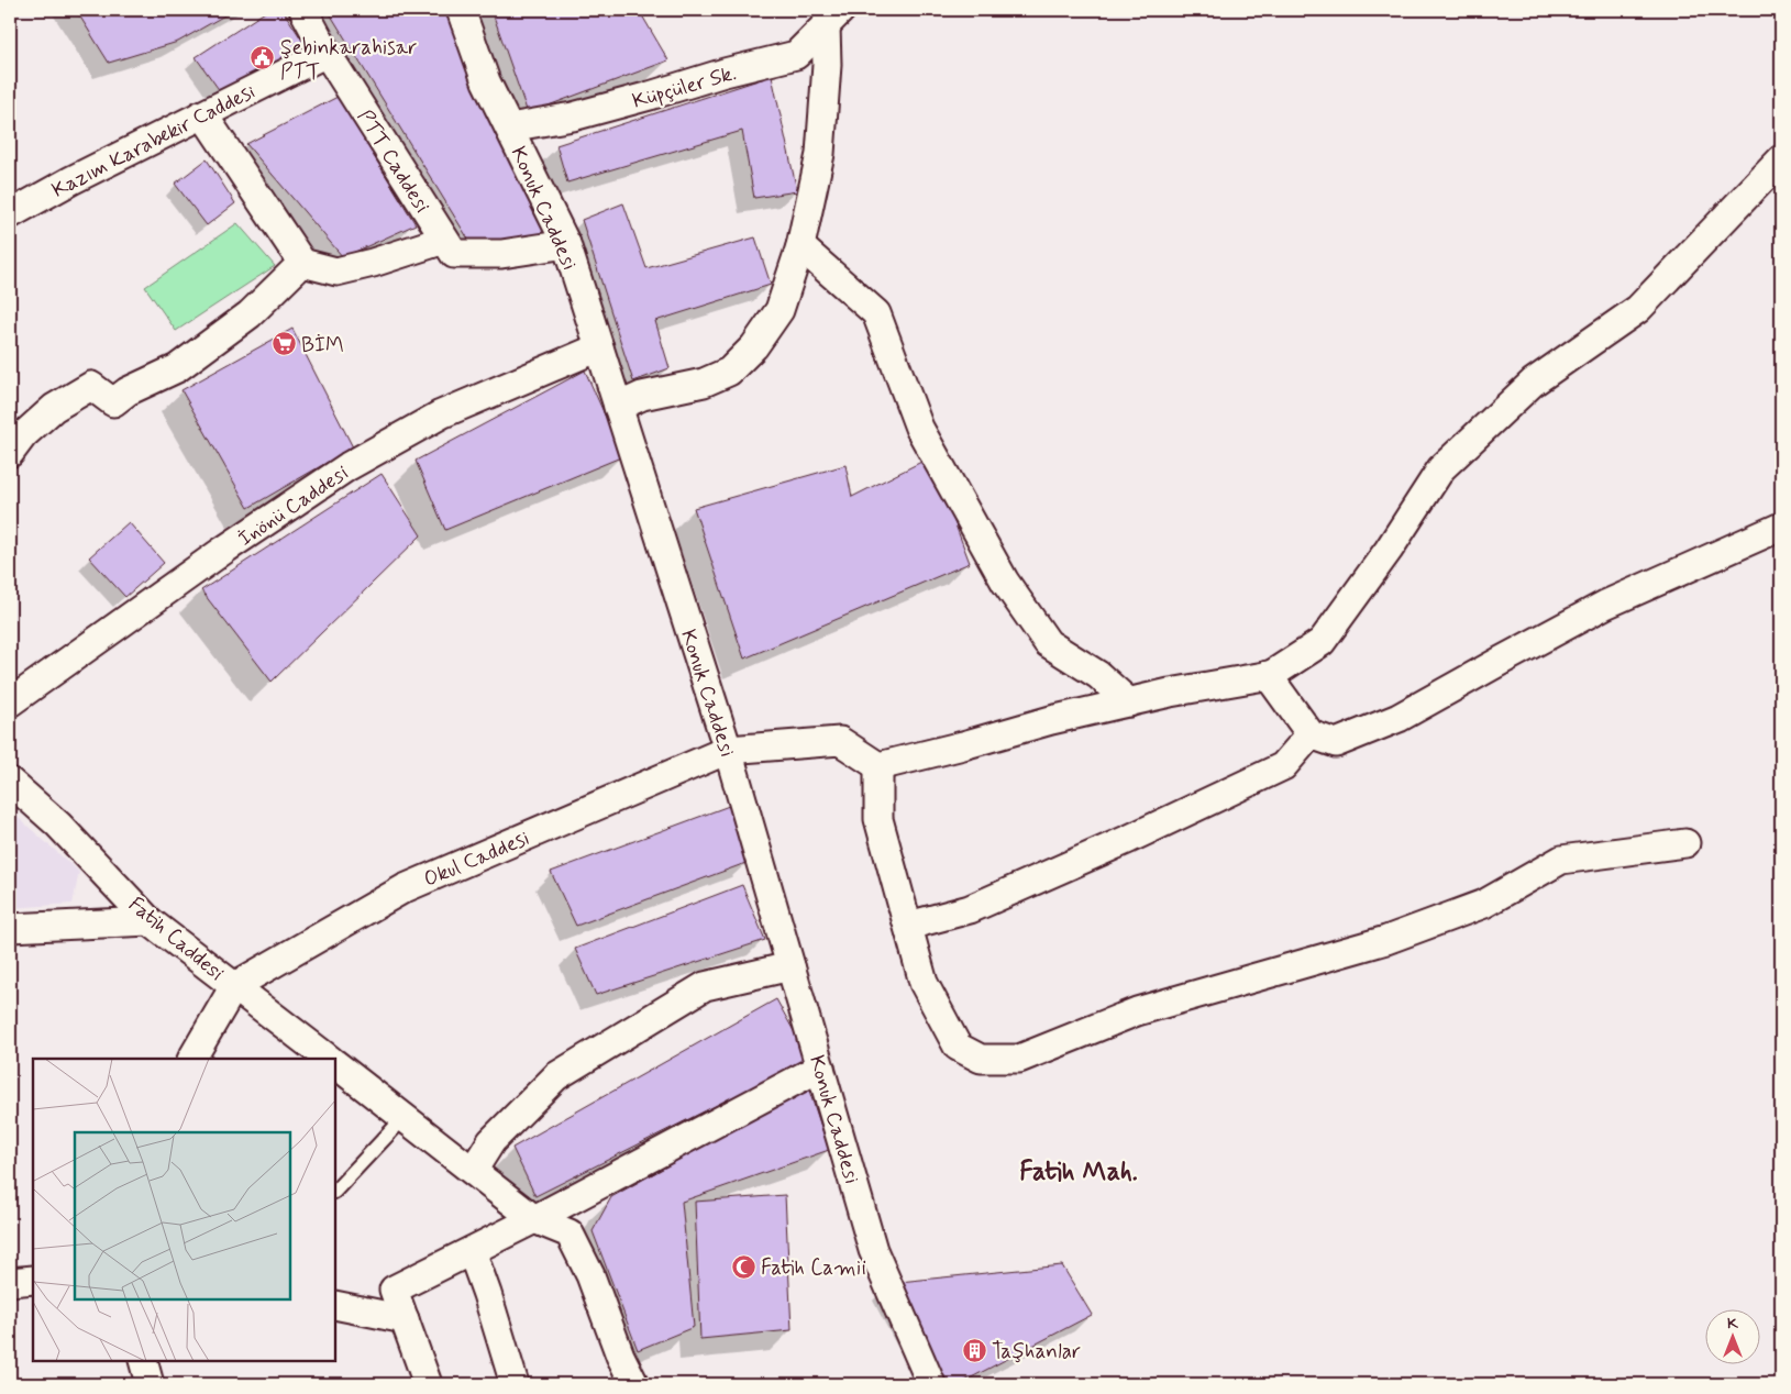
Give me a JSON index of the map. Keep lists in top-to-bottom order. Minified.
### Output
{"streets":{"street":["Küpçüler Sk.","Kazım Karabekir Caddesi","PTT Caddesi","Konuk Caddesi","İnönü Caddesi","Okul Caddesi","Fatih Caddesi"]},"crossings":[["Küpçüler Sk.","Konuk Caddesi"],["Kazım Karabekir Caddesi","PTT Caddesi"],["Konuk Caddesi","İnönü Caddesi"],["Konuk Caddesi","Okul Caddesi"],["Okul Caddesi","Fatih Caddesi"]],"districts":["Fatih Mah."],"places":{"public building":["Şebinkarahisar PTT"],"supermarket":["BİM"],"mosque":["Fatih Camii"],"building":["Taşhanlar"]},"north":"top"}
